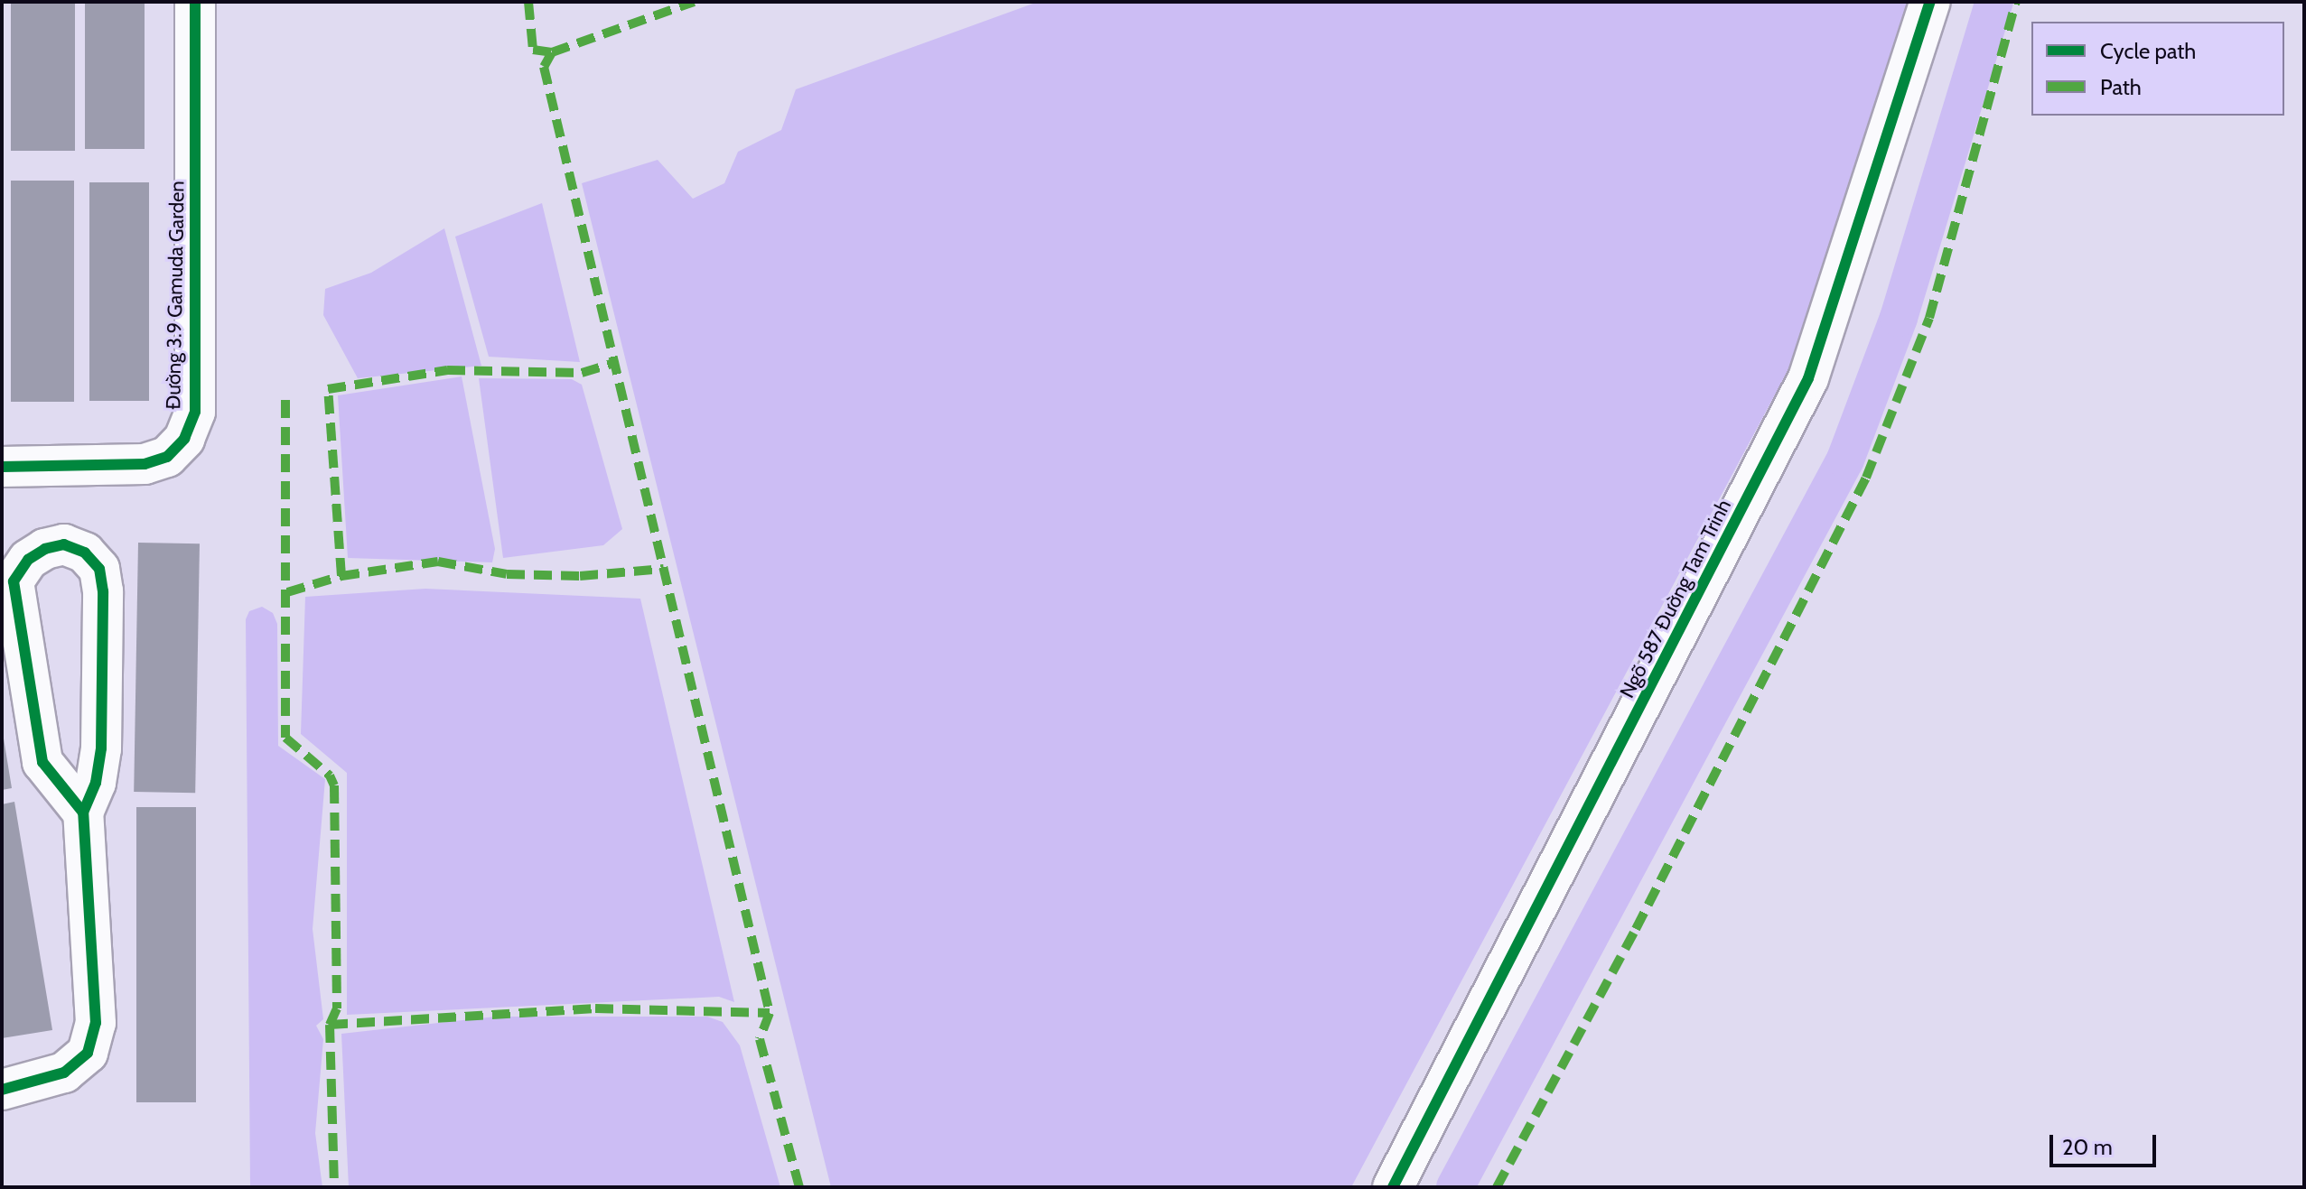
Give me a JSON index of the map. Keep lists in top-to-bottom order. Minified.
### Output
{"streets":{"street":["Đường 3.9 Gamuda Garden","Ngõ 587 Đường Tam Trinh"]},"legend":["Cycle path","Path"],"scale_bar":"20 m"}
